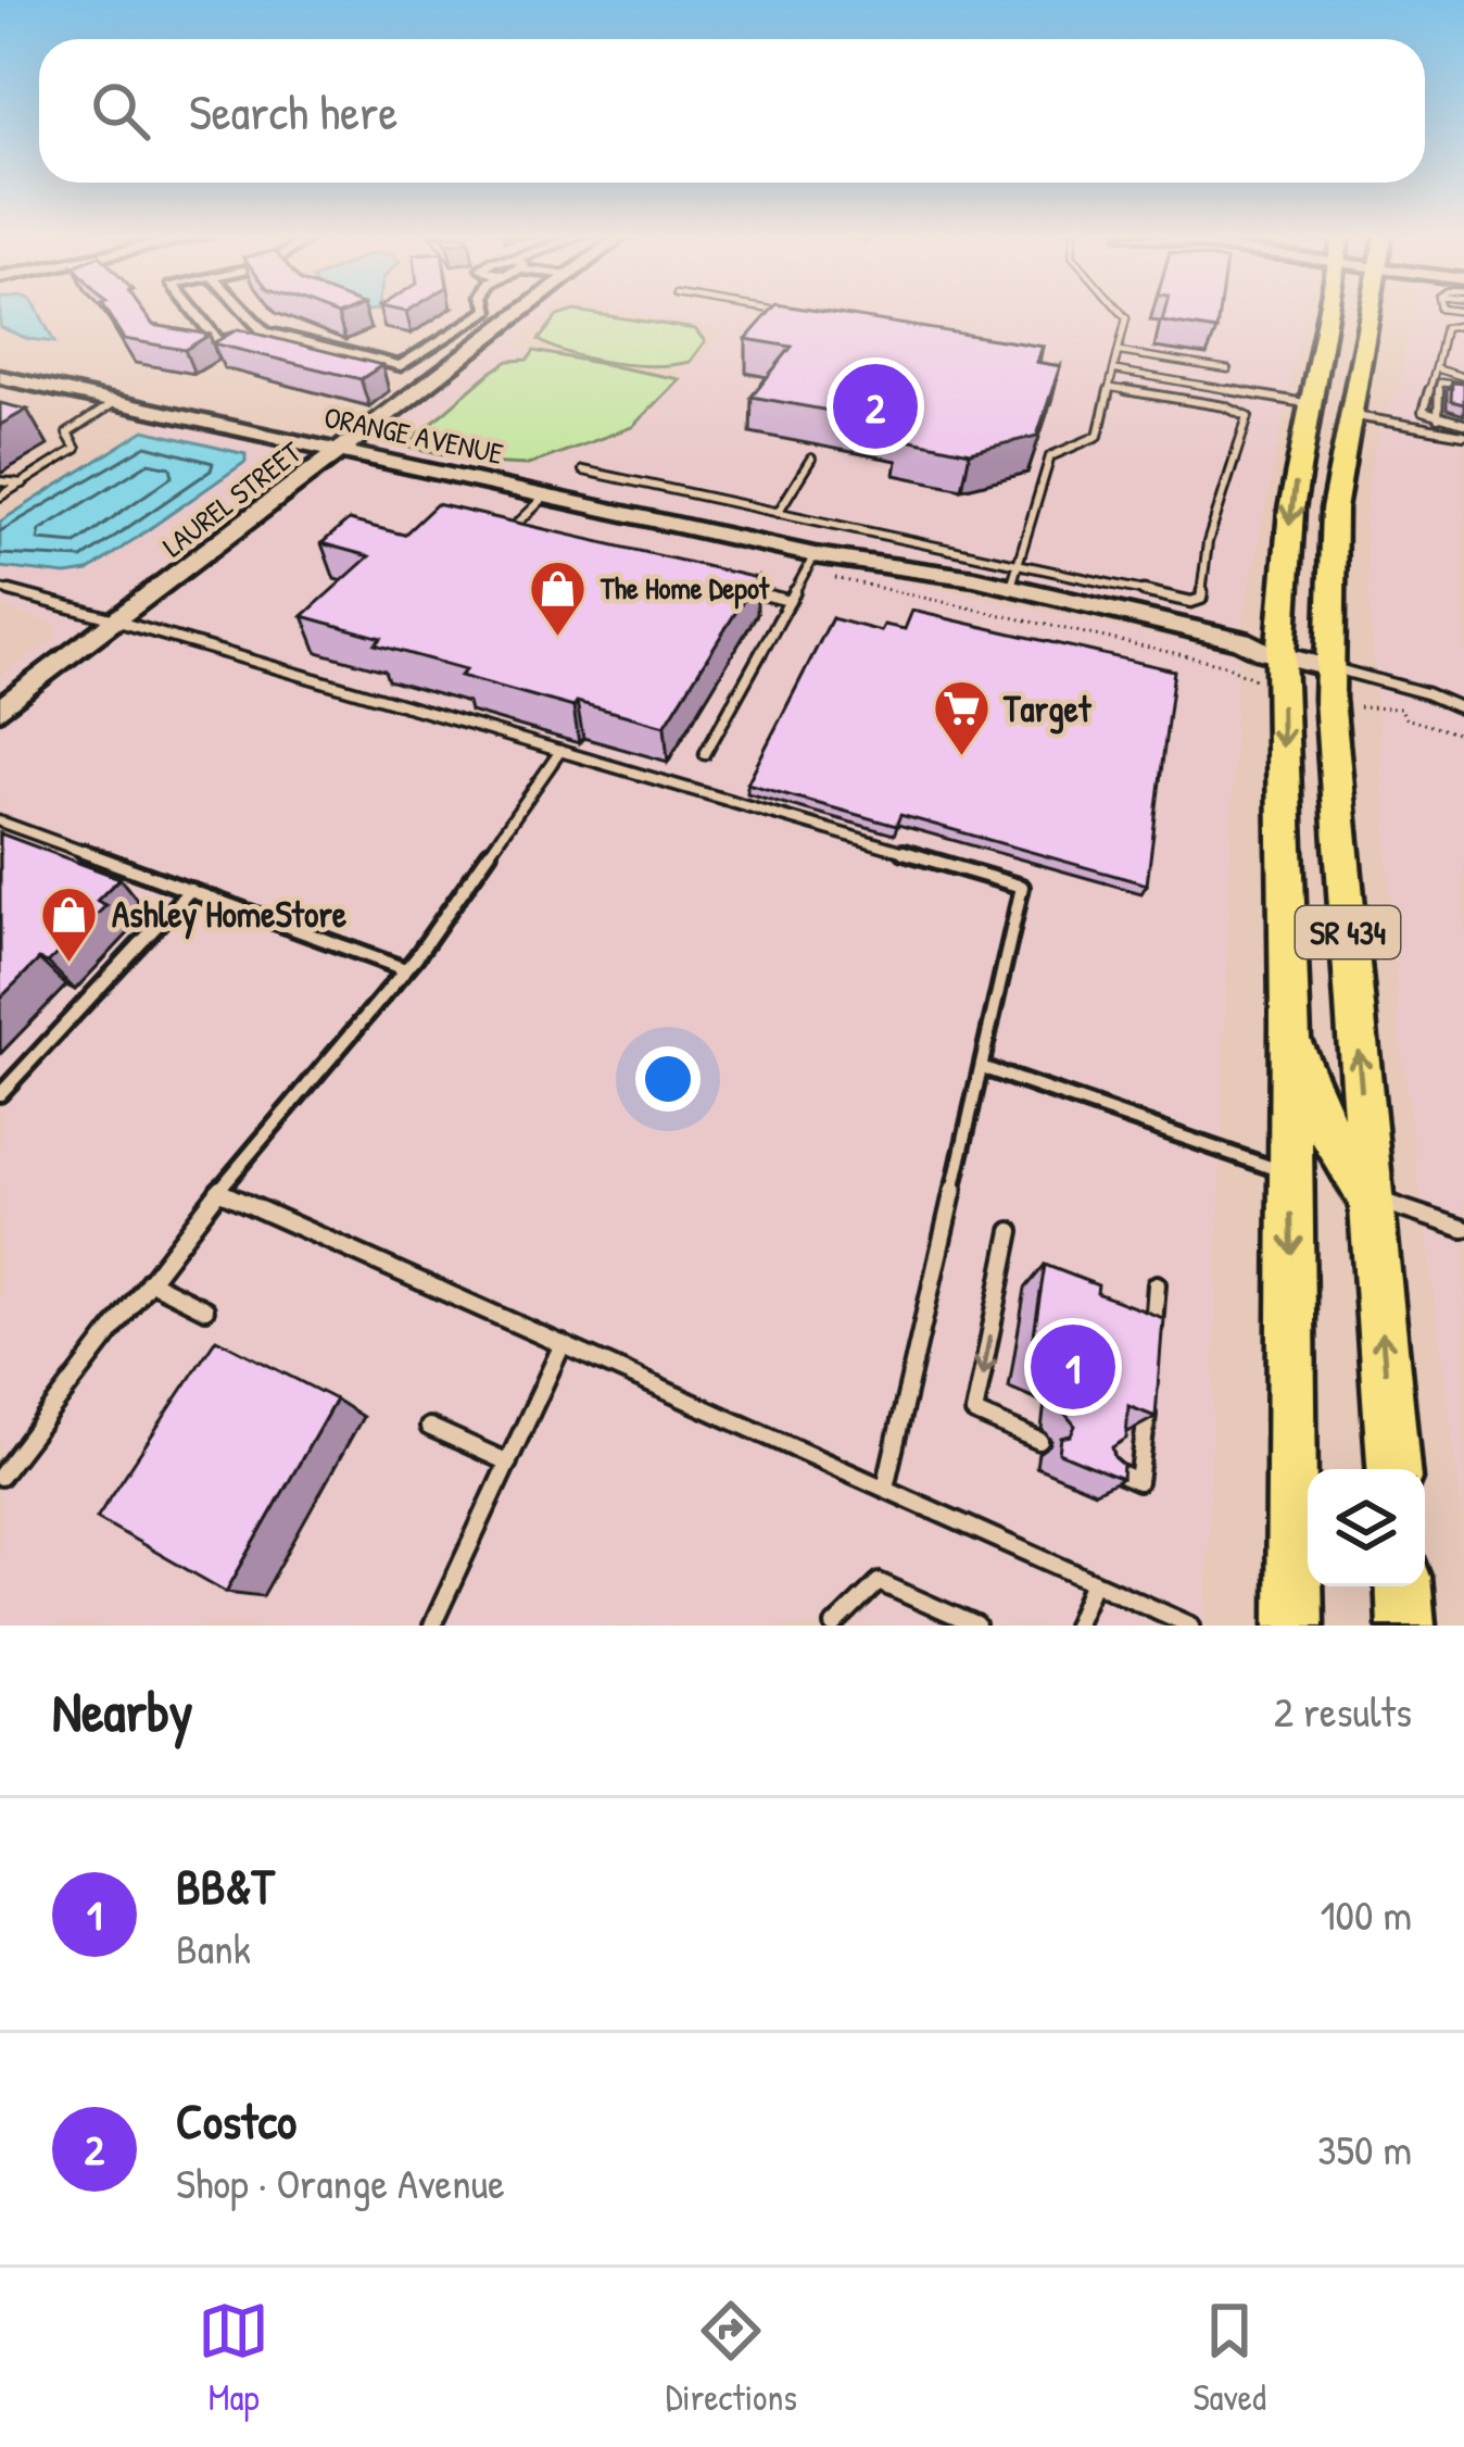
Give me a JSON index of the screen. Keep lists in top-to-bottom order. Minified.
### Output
{"streets":{"main road":["SR 434"],"street":["ORANGE AVENUE","LAUREL STREET"]},"crossings":[["ORANGE AVENUE","LAUREL STREET"],["ORANGE AVENUE","SR 434"]],"places":{"shop":["The Home Depot","Ashley HomeStore"],"supermarket":["Target"]},"page":{"search":"Search here","pins":["2","1"],"heading":["Nearby","2 results"],"list":[{"mark":"1","name":"BB&T","note":"Bank","value":"100 m"},{"mark":"2","name":"Costco","note":"Shop · Orange Avenue","value":"350 m"}],"nav":["Map","Directions","Saved"]}}
